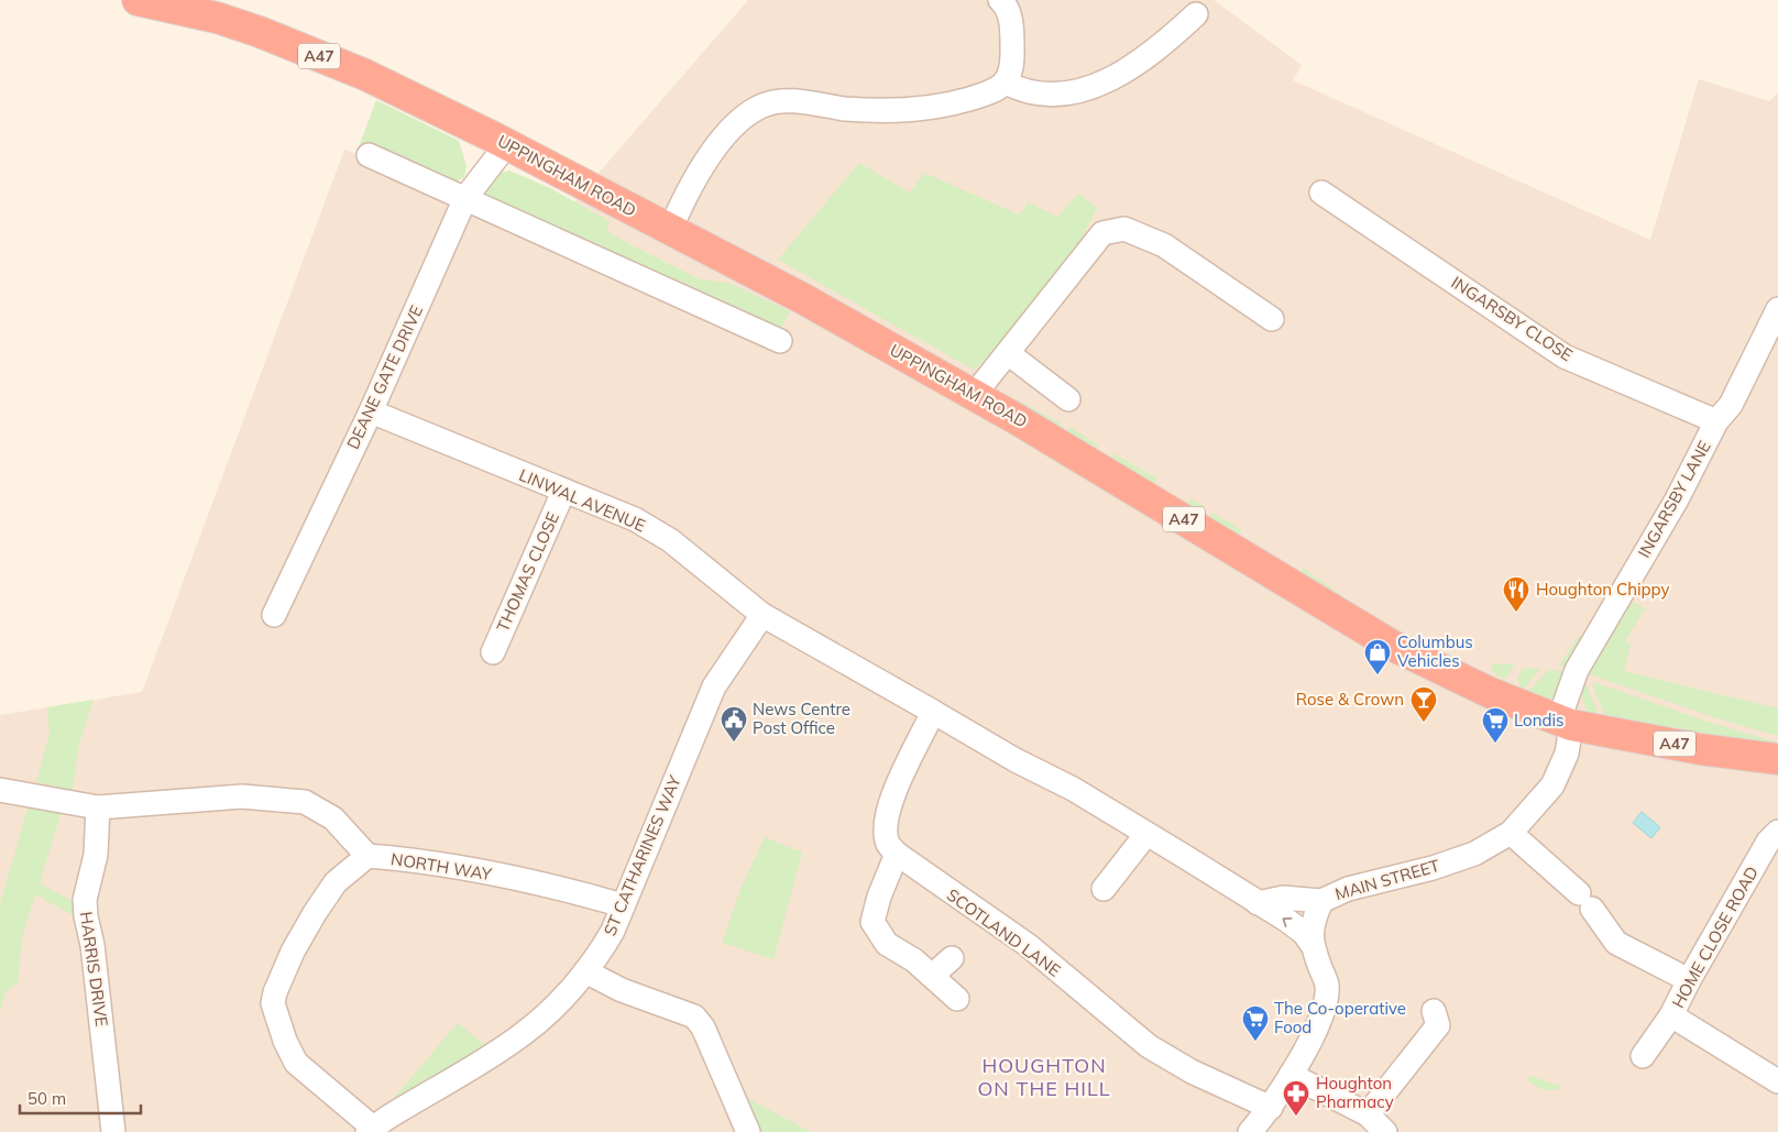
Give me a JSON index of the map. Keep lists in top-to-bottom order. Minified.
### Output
{"streets":{"highway":["A47","UPPINGHAM ROAD"],"street":["INGARSBY CLOSE","DEANE GATE DRIVE","INGARSBY LANE","LINWAL AVENUE","THOMAS CLOSE","ST CATHARINES WAY","NORTH WAY","MAIN STREET","SCOTLAND LANE","HOME CLOSE ROAD","HARRIS DRIVE"]},"crossings":[["UPPINGHAM ROAD","DEANE GATE DRIVE"],["UPPINGHAM ROAD","INGARSBY LANE"],["UPPINGHAM ROAD","MAIN STREET"],["INGARSBY CLOSE","INGARSBY LANE"],["DEANE GATE DRIVE","LINWAL AVENUE"],["INGARSBY LANE","MAIN STREET"],["LINWAL AVENUE","THOMAS CLOSE"],["LINWAL AVENUE","ST CATHARINES WAY"],["ST CATHARINES WAY","NORTH WAY"],["MAIN STREET","SCOTLAND LANE"]],"districts":["HOUGHTON ON THE HILL"],"places":{"restaurant":["Houghton Chippy"],"shop":["Columbus Vehicles"],"bar":["Rose & Crown"],"public building":["News Centre Post Office"],"supermarket":["Londis","The Co-operative Food"],"pharmacy":["Houghton Pharmacy"]},"scale_bar":"50 m"}
